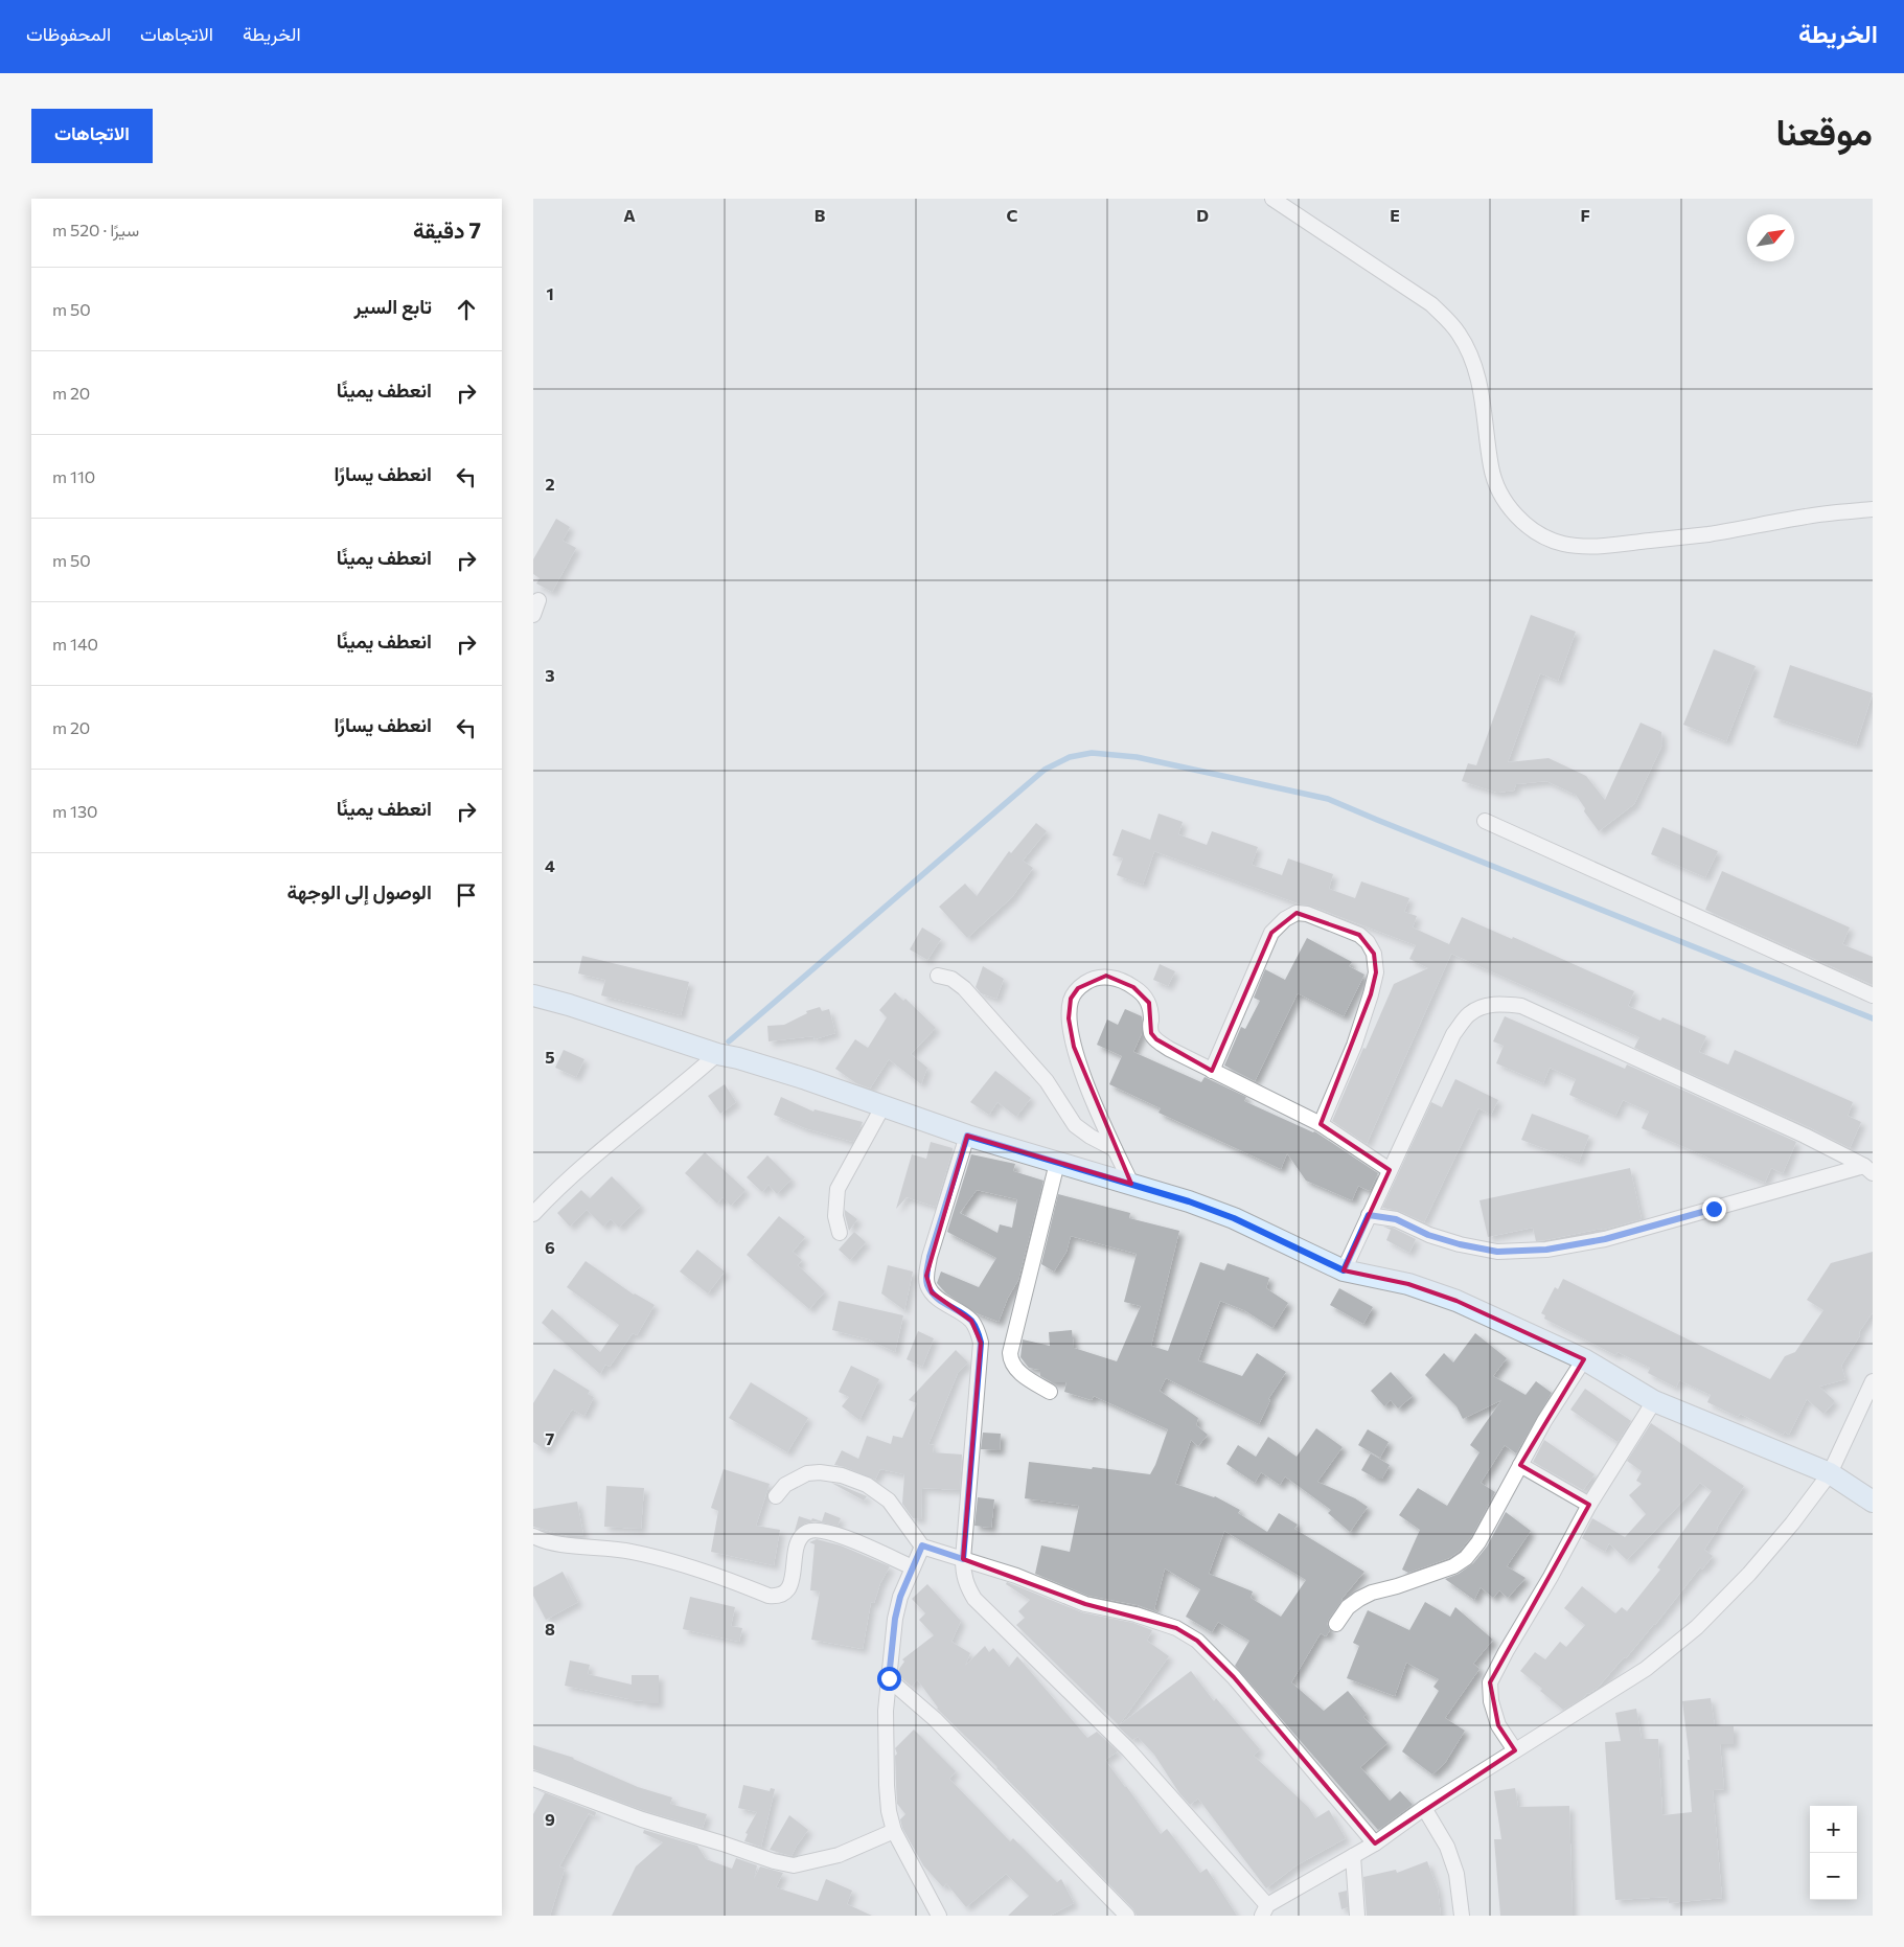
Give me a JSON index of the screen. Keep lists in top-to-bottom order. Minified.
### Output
{"north":"top right","page":{"header":"الخريطة","nav":["الخريطة","الاتجاهات","المحفوظات"],"title":"موقعنا","buttons":"الاتجاهات","heading":["7 دقيقة","سيرًا · 520 m"],"list":[["تابع السير","50 m"],["انعطف يمينًا","20 m"],["انعطف يسارًا","110 m"],["انعطف يمينًا","50 m"],["انعطف يمينًا","140 m"],["انعطف يسارًا","20 m"],["انعطف يمينًا","130 m"],"الوصول إلى الوجهة"],"map_buttons":["+","−"]},"grid":{"columns":["A","B","C","D","E","F"],"rows":["1","2","3","4","5","6","7","8","9"]}}
